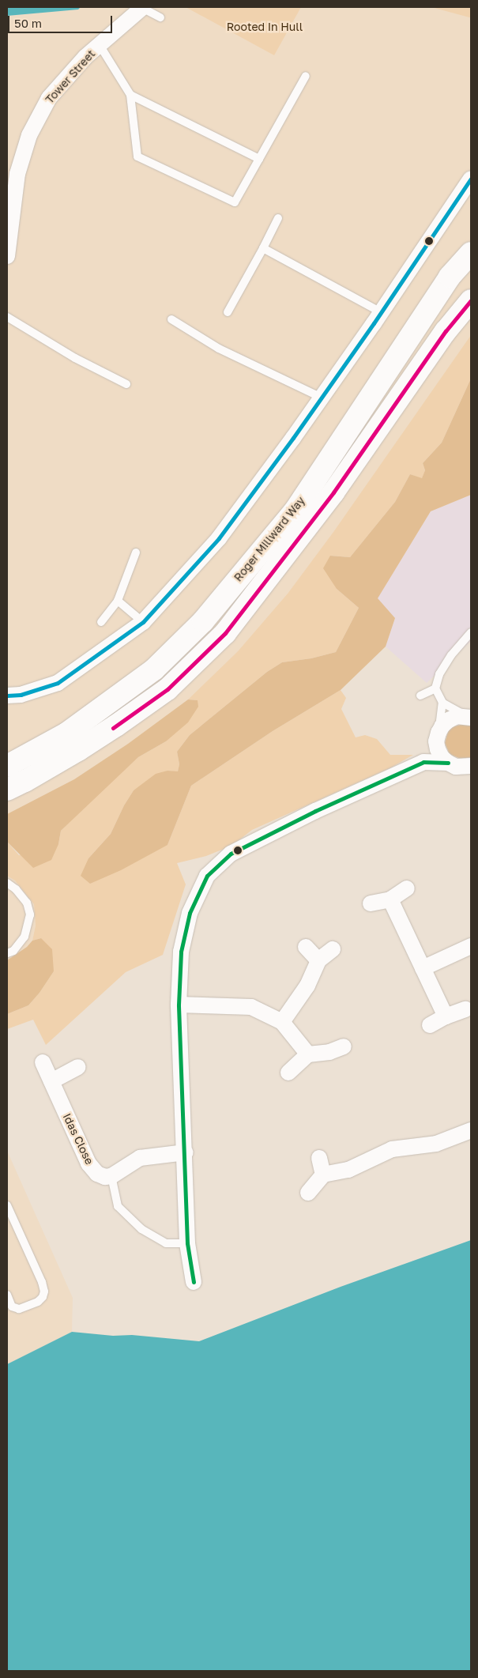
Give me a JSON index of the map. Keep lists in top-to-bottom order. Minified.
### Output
{"streets":{"highway":["Roger Millward Way"],"street":["Tower Street","Idas Close"]},"parks":["Rooted In Hull"],"scale_bar":"50 m"}
